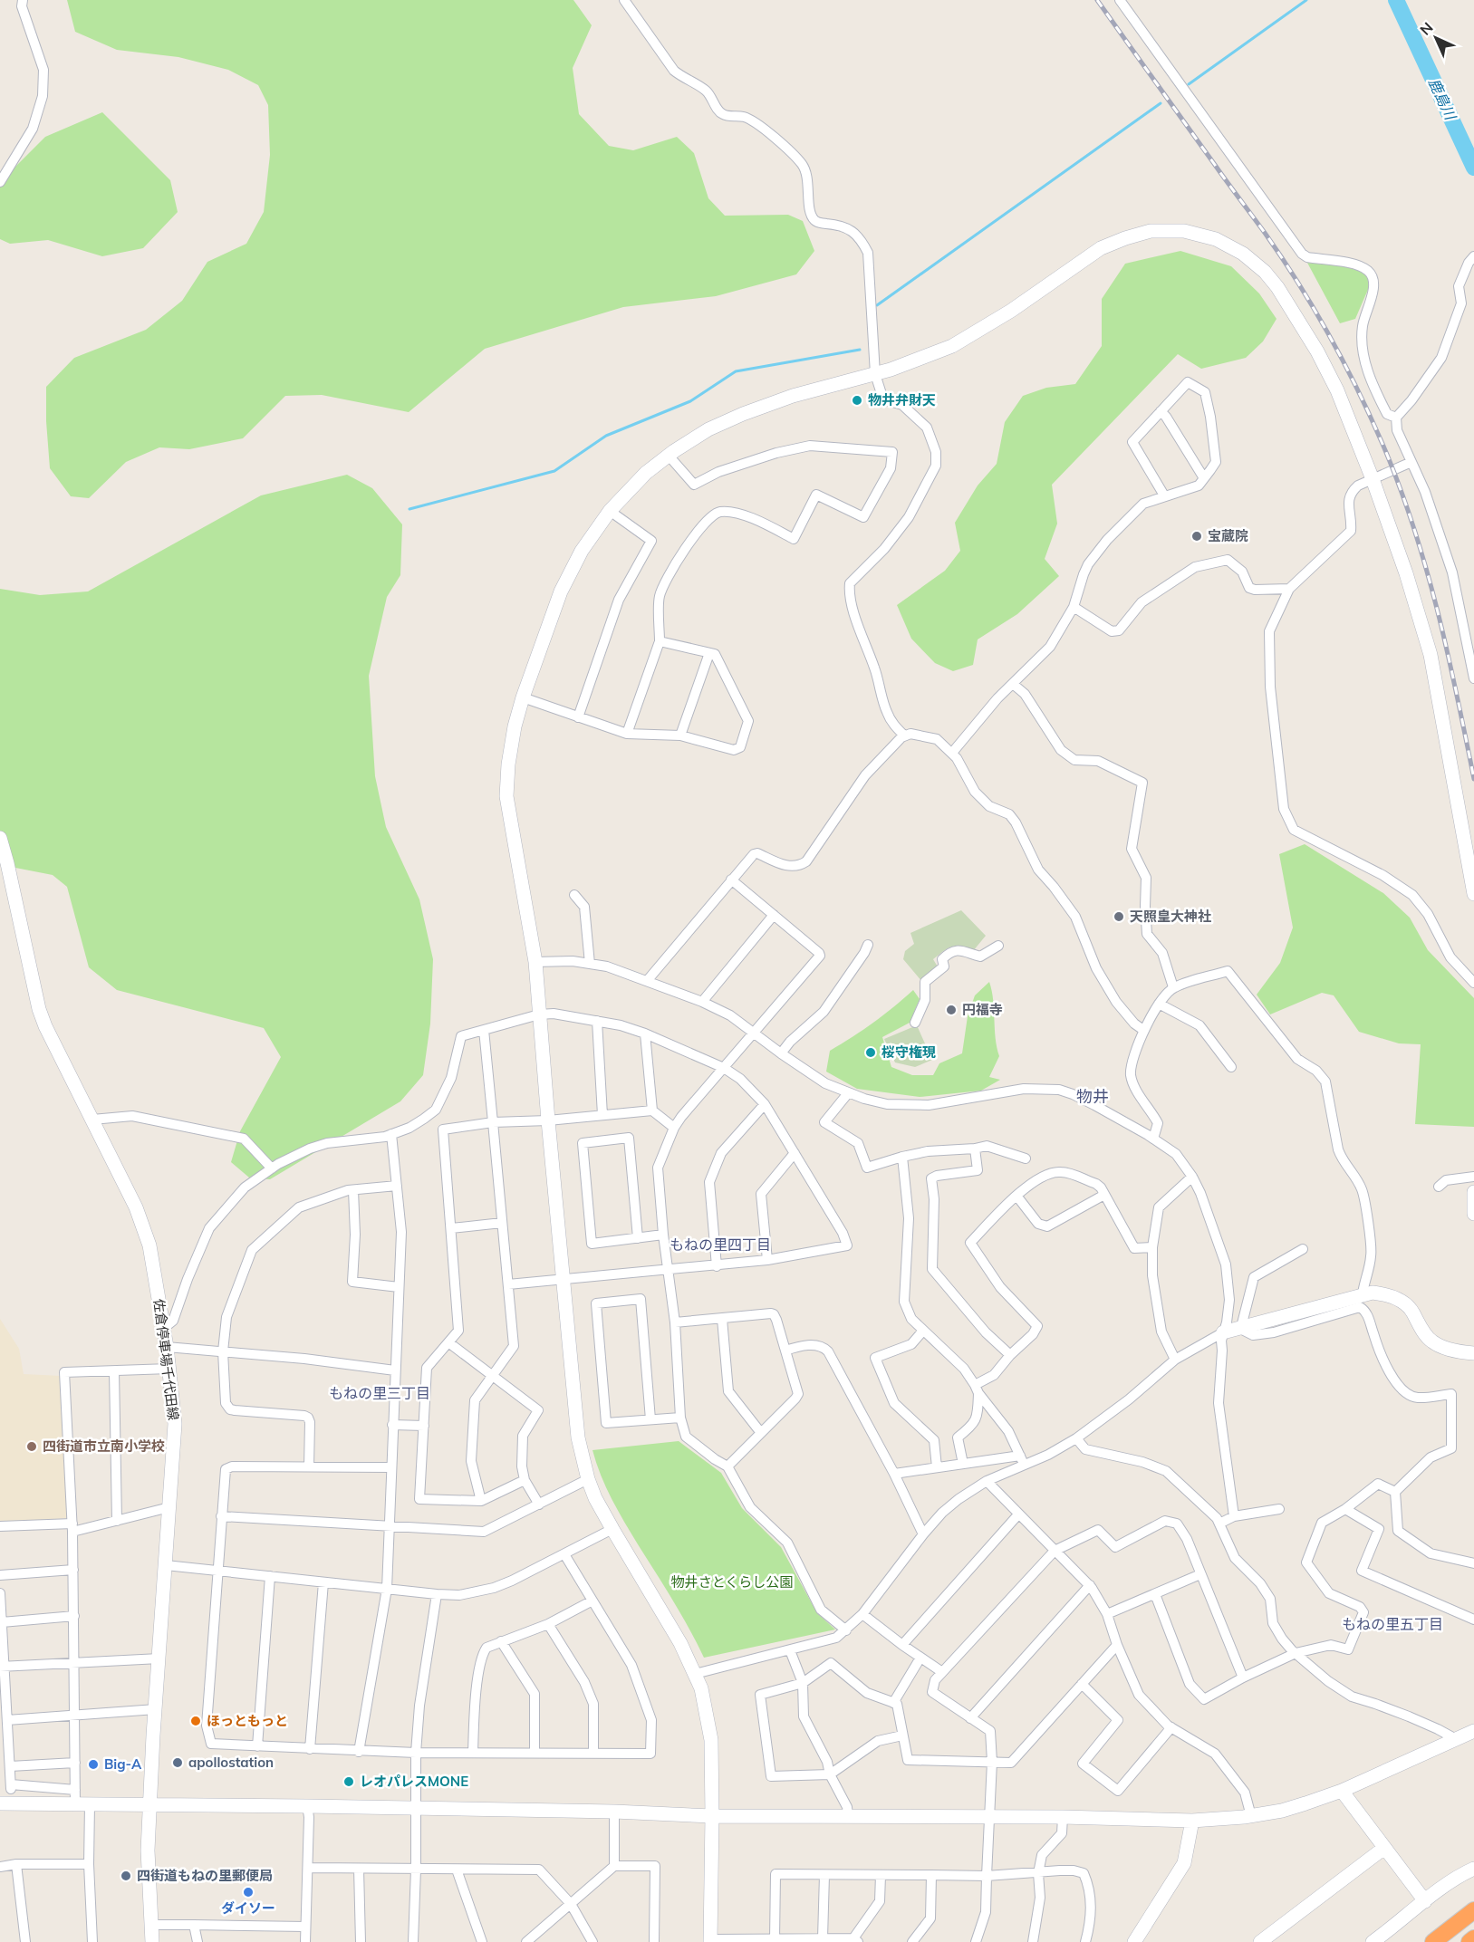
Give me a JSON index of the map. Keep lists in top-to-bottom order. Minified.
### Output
{"streets":{"street":["佐倉停車場千代田線"]},"districts":["物井","もねの里四丁目","もねの里三丁目","もねの里五丁目"],"water":["鹿島川"],"parks":["物井さとくらし公園"],"places":["物井弁財天","宝蔵院","天照皇大神社","円福寺","桜守権現","四街道市立南小学校","ほっともっと","apollostation","Big-A","レオパレスMONE","四街道もねの里郵便局","ダイソー"],"north":"top left"}
